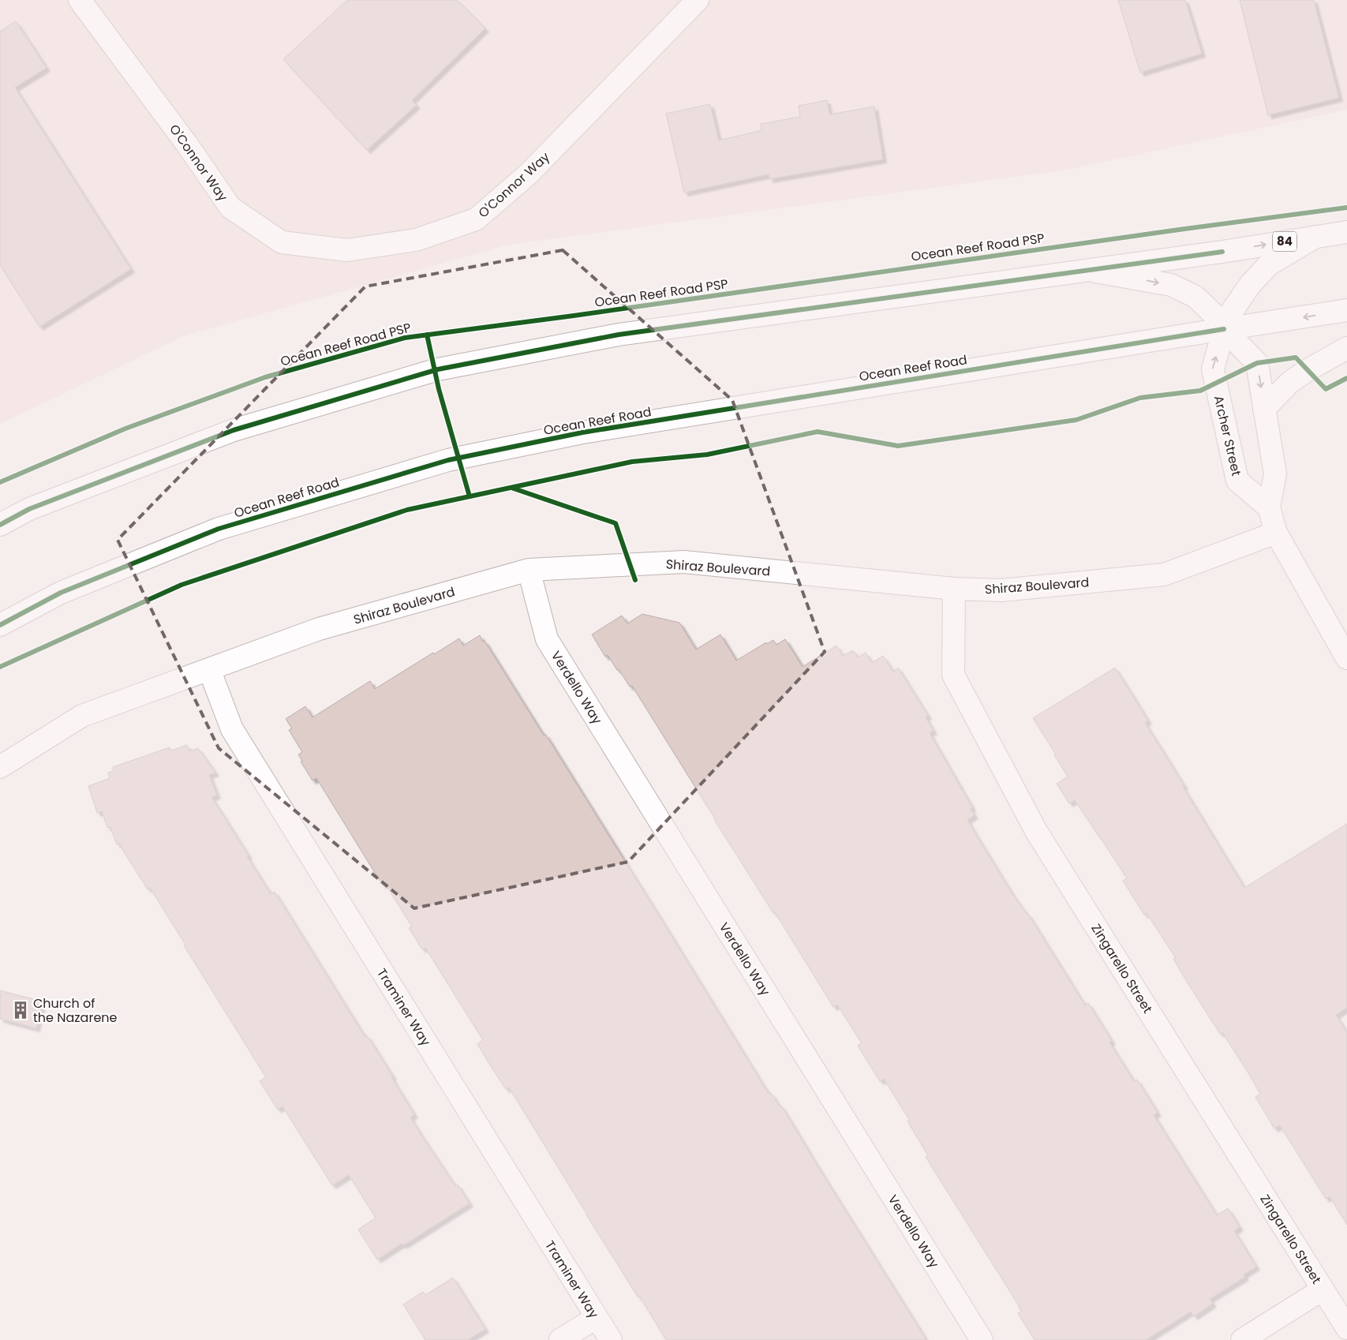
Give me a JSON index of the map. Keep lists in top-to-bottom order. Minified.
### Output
{"streets":{"street":["O'Connor Way","84","Ocean Reef Road","Archer Street","Shiraz Boulevard","Verdello Way","Zingarello Street","Traminer Way"],"cycle path":["Ocean Reef Road PSP"]},"crossings":[["84","Archer Street"],["Ocean Reef Road","Archer Street"],["Shiraz Boulevard","Verdello Way"],["Shiraz Boulevard","Zingarello Street"],["Shiraz Boulevard","Traminer Way"]],"places":{"building":["Church of the Nazarene"]}}
